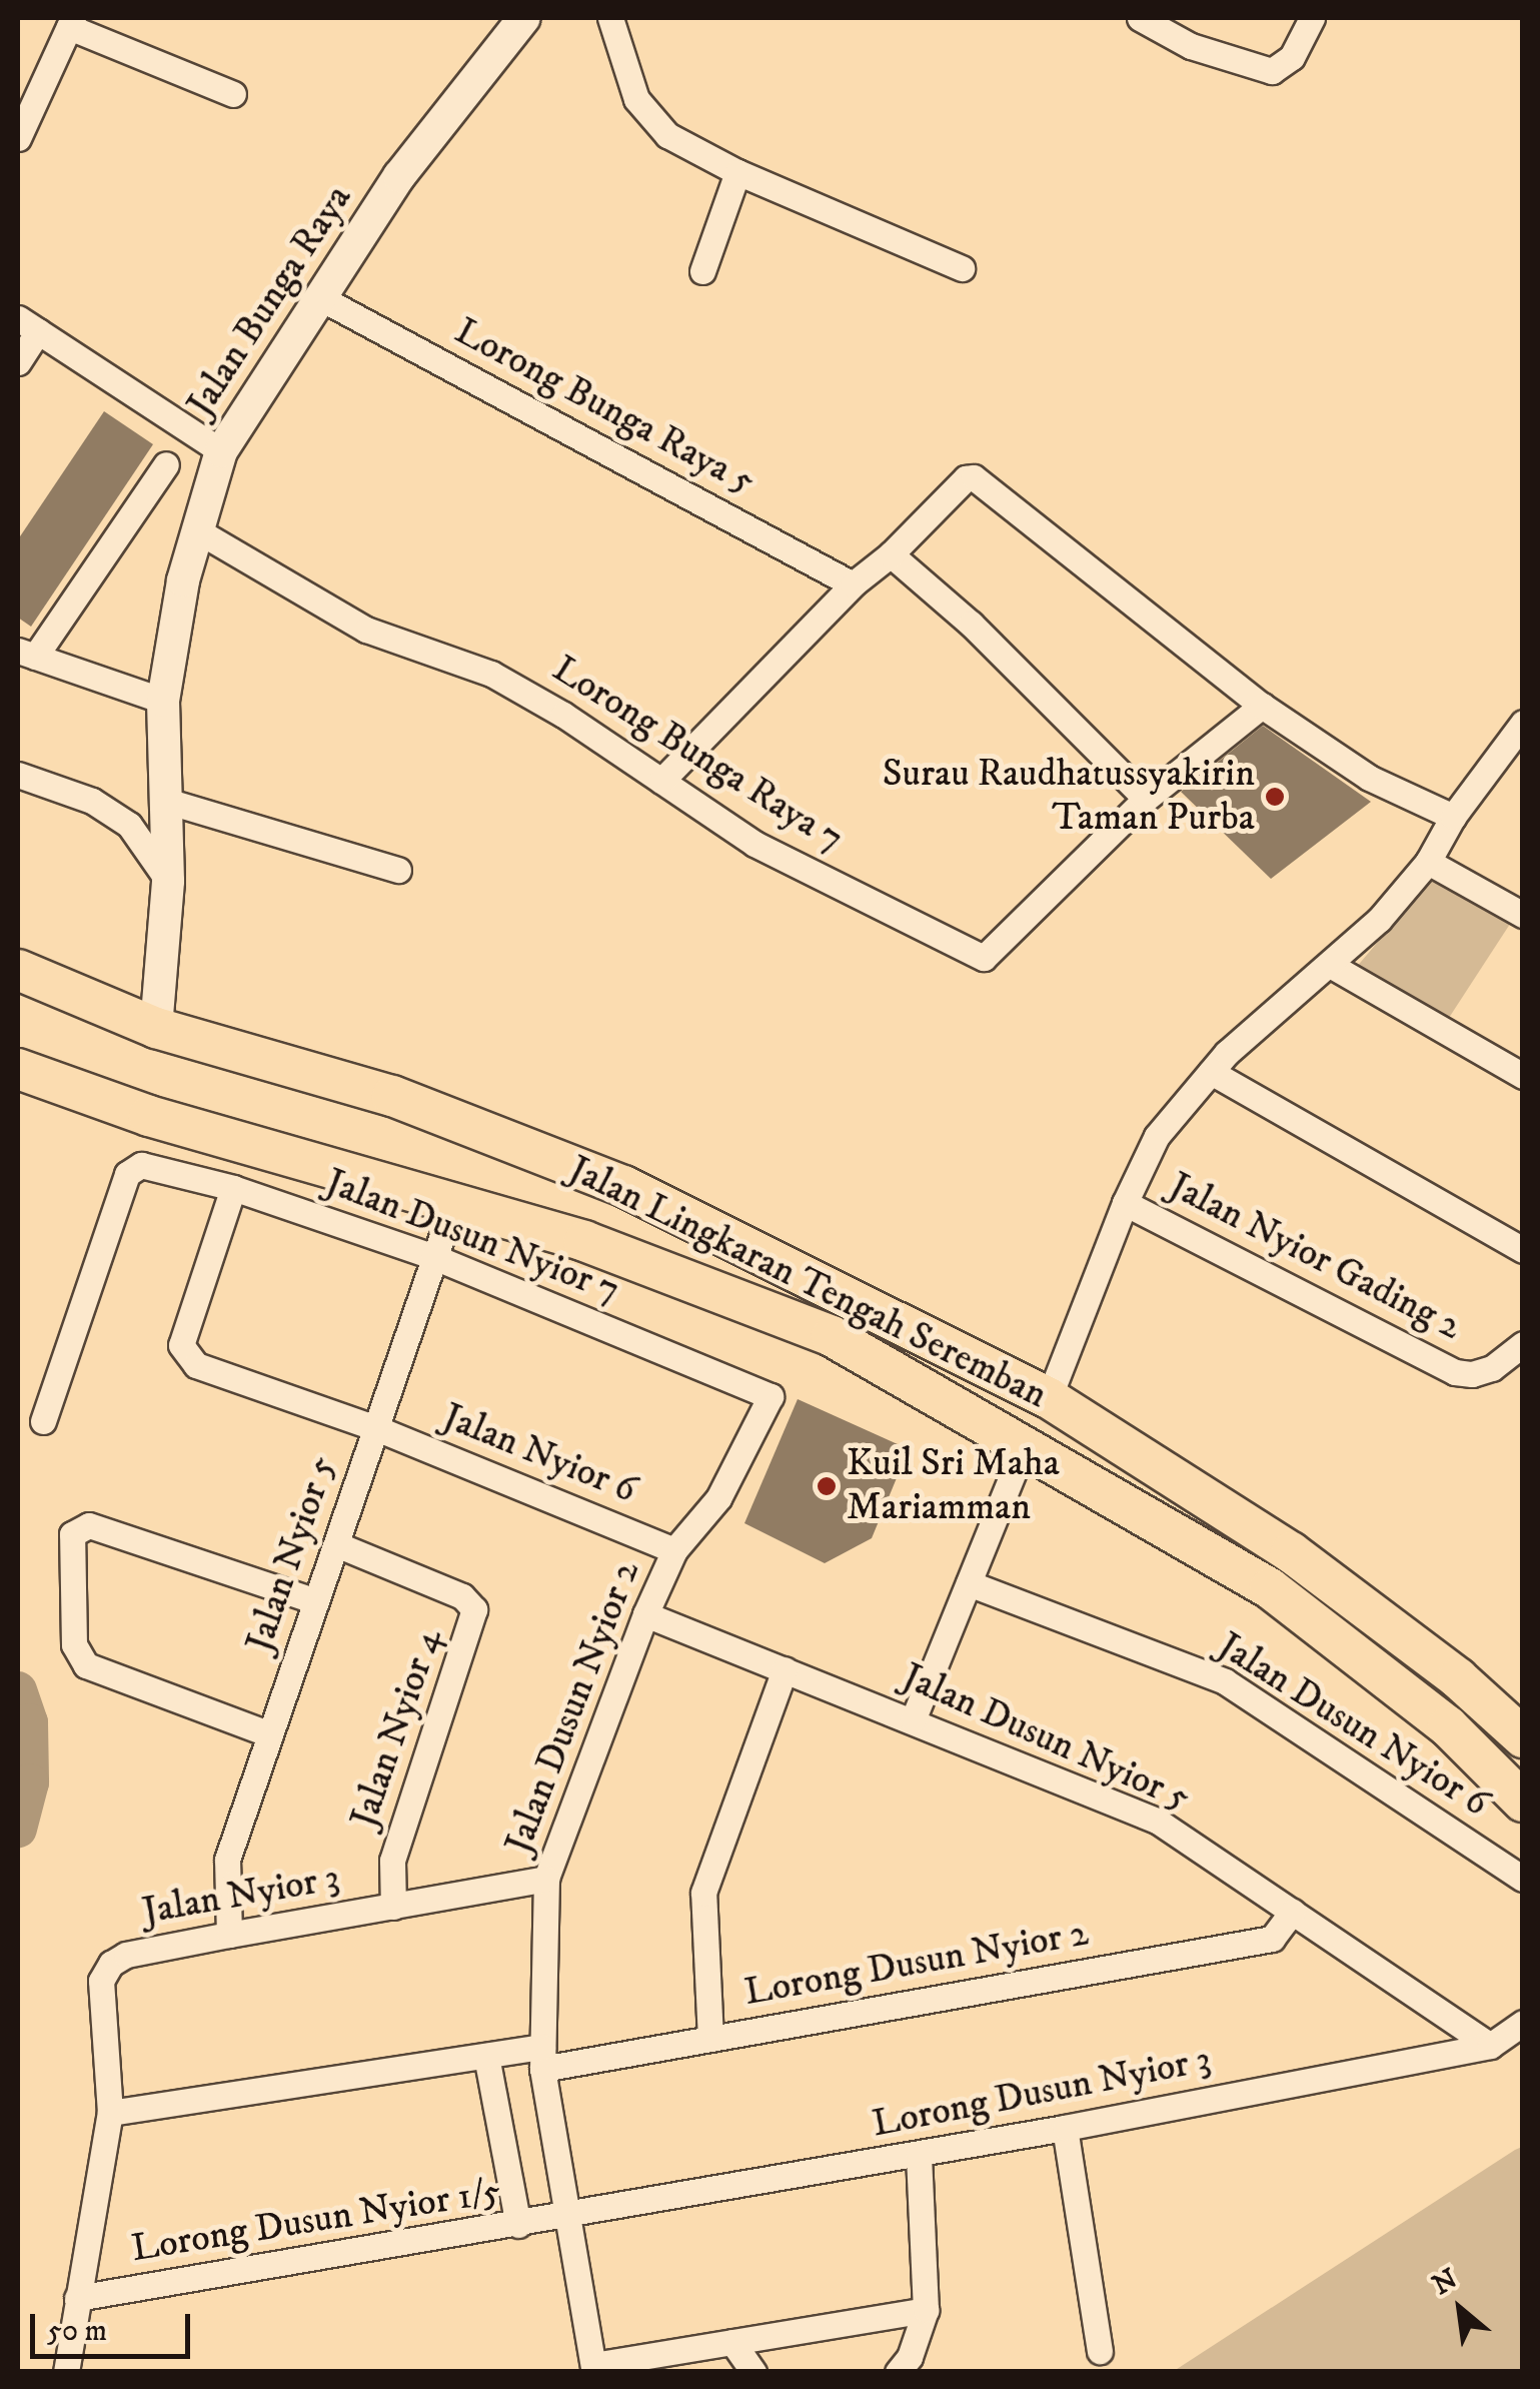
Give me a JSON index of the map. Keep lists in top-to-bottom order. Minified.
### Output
{"streets":{"main road":["Jalan Lingkaran Tengah Seremban"],"street":["Jalan Bunga Raya","Lorong Bunga Raya 5","Lorong Bunga Raya 7","Jalan Dusun Nyior 7","Jalan Nyior Gading 2","Jalan Nyior 6","Jalan Nyior 5","Jalan Dusun Nyior 2","Jalan Dusun Nyior 6","Jalan Nyior 4","Jalan Dusun Nyior 5","Jalan Nyior 3","Lorong Dusun Nyior 2","Lorong Dusun Nyior 3","Lorong Dusun Nyior 1/5"]},"crossings":[["Jalan Bunga Raya","Lorong Bunga Raya 5"],["Jalan Bunga Raya","Lorong Bunga Raya 7"],["Jalan Bunga Raya","Jalan Lingkaran Tengah Seremban"],["Jalan Dusun Nyior 7","Jalan Nyior 6"],["Jalan Dusun Nyior 7","Jalan Nyior 5"],["Jalan Dusun Nyior 7","Jalan Dusun Nyior 2"],["Jalan Lingkaran Tengah Seremban","Jalan Nyior 5"],["Jalan Nyior 6","Jalan Nyior 5"],["Jalan Nyior 6","Jalan Dusun Nyior 2"],["Jalan Nyior 5","Jalan Nyior 4"],["Jalan Nyior 5","Jalan Nyior 3"],["Jalan Dusun Nyior 2","Jalan Dusun Nyior 5"],["Jalan Dusun Nyior 2","Jalan Nyior 3"],["Jalan Dusun Nyior 2","Lorong Dusun Nyior 2"],["Jalan Dusun Nyior 2","Lorong Dusun Nyior 3"],["Jalan Dusun Nyior 2","Lorong Dusun Nyior 1/5"],["Jalan Nyior 4","Jalan Nyior 3"],["Jalan Dusun Nyior 5","Lorong Dusun Nyior 2"],["Jalan Dusun Nyior 5","Lorong Dusun Nyior 3"],["Jalan Nyior 3","Lorong Dusun Nyior 2"],["Lorong Dusun Nyior 3","Lorong Dusun Nyior 1/5"]],"places":["Surau Raudhatussyakirin Taman Purba","Kuil Sri Maha Mariamman"],"scale_bar":"50 m","north":"top left"}
